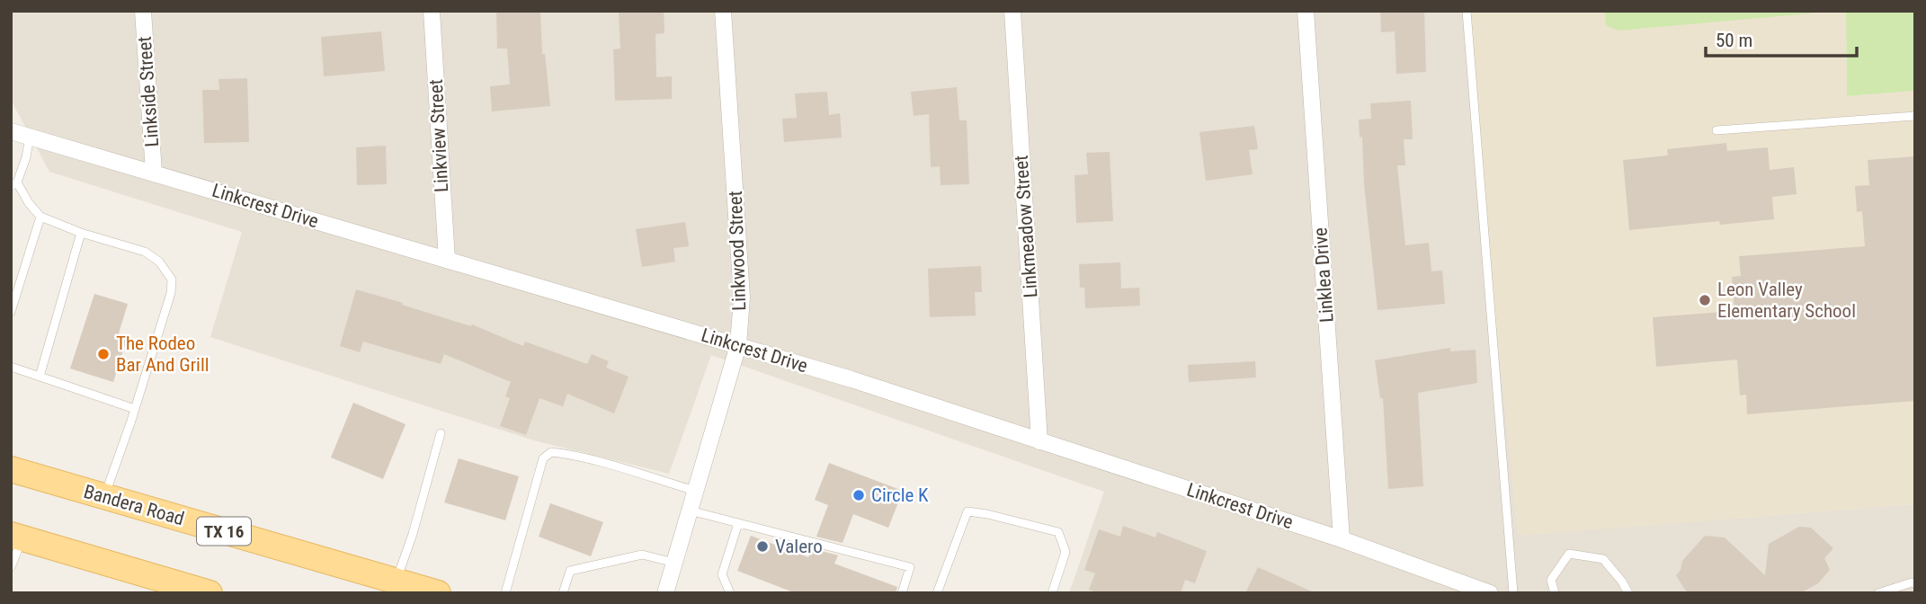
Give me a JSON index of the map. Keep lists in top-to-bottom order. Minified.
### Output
{"streets":{"main road":["Bandera Road","TX 16"],"street":["Linkside Street","Linkview Street","Linkcrest Drive","Linkmeadow Street","Linkwood Street","Linklea Drive"]},"crossings":[["Linkside Street","Linkcrest Drive"],["Linkview Street","Linkcrest Drive"],["Linkcrest Drive","Linkmeadow Street"],["Linkcrest Drive","Linkwood Street"],["Linkcrest Drive","Linklea Drive"]],"places":["Leon Valley Elementary School","The Rodeo Bar And Grill","Circle K","Valero"],"scale_bar":"50 m"}
